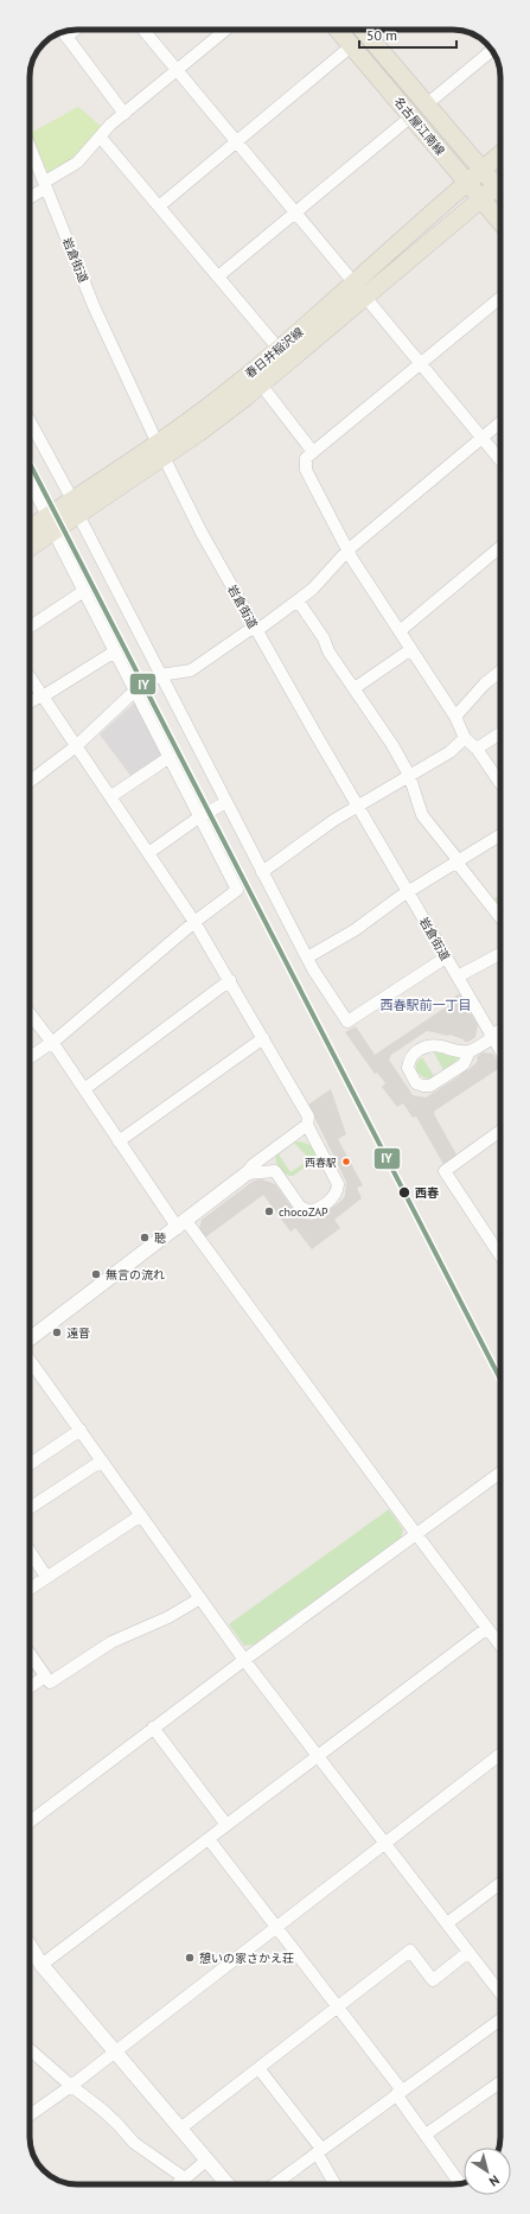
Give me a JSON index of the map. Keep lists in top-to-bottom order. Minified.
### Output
{"streets":{"main road":["名古屋江南線","春日井稲沢線"],"street":["岩倉街道"]},"crossings":[["名古屋江南線","春日井稲沢線"],["岩倉街道","春日井稲沢線"]],"districts":["西春駅前一丁目"],"places":["西春駅","西春","chocoZAP","聴","無言の流れ","遠音","憩いの家さかえ荘"],"lines":["transit line IY"],"scale_bar":"50 m","north":"bottom right"}
